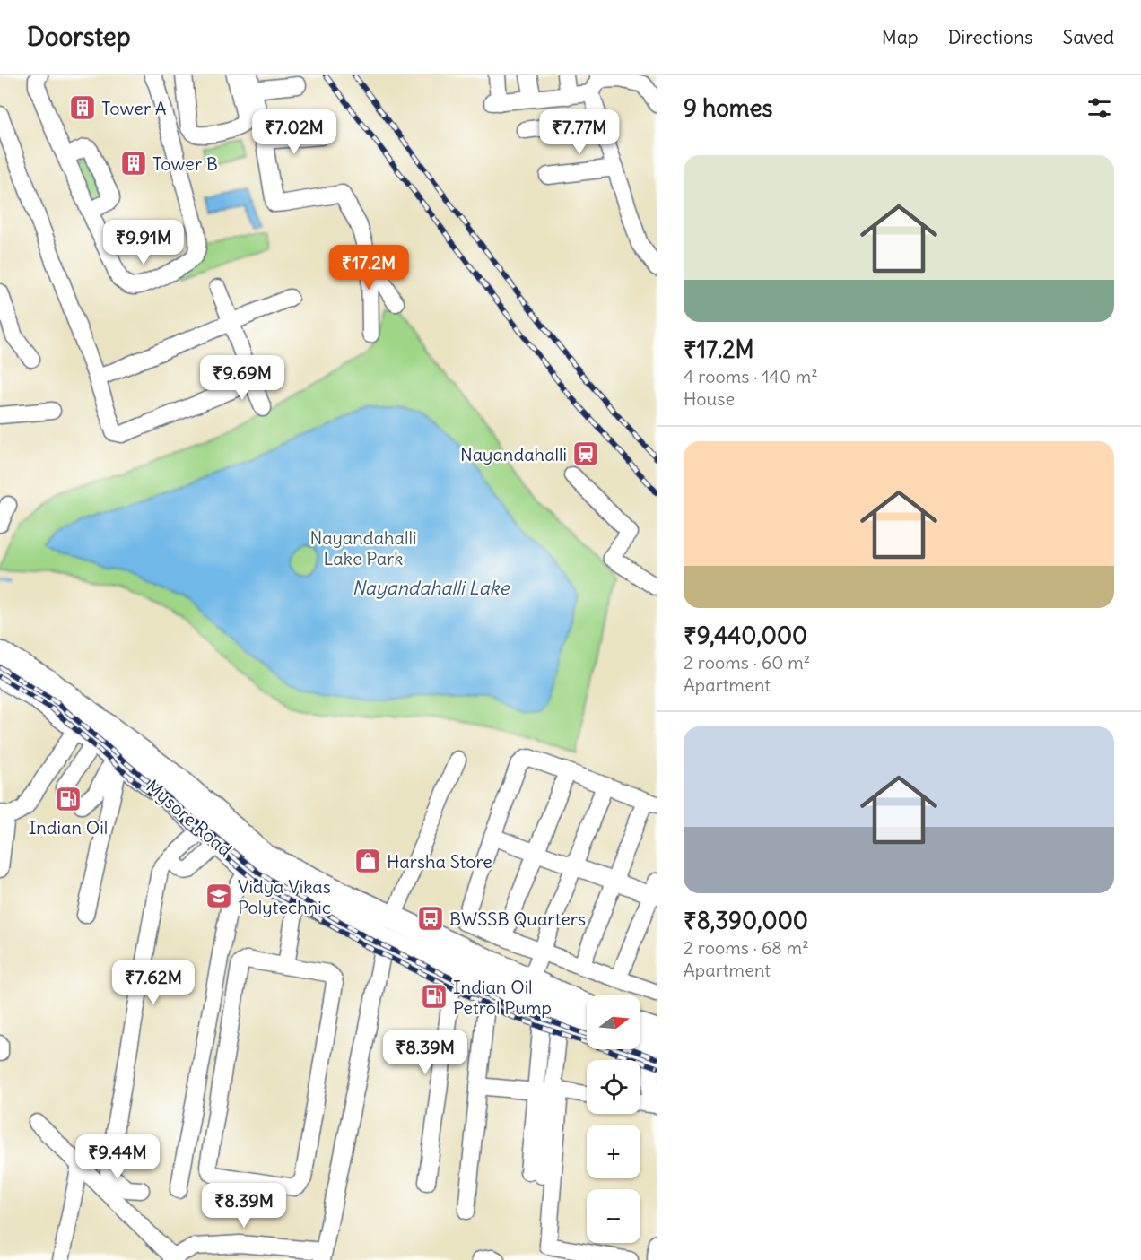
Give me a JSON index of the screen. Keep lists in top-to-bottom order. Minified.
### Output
{"streets":{"highway":["Mysore Road"]},"water":["Nayandahalli Lake"],"parks":["Nayandahalli Lake Park"],"places":{"building":["Tower A","Tower B"],"station":["Nayandahalli"],"fuel station":["Indian Oil","Indian Oil Petrol Pump"],"shop":["Harsha Store"],"school or university":["Vidya Vikas Polytechnic"],"bus stop":["BWSSB Quarters"]},"north":"right","page":{"header":"Doorstep","nav":["Map","Directions","Saved"],"heading":"9 homes","price":["₹7.02M","₹7.77M","₹9.91M","₹17.2M","₹9.69M","₹7.62M","₹8.39M","₹9.44M","₹8.39M"],"list":[{"name":"₹17.2M","note":"4 rooms · 140 m² · House"},{"name":"₹9,440,000","note":"2 rooms · 60 m² · Apartment"},{"name":"₹8,390,000","note":"2 rooms · 68 m² · Apartment"}],"map_buttons":["+","−"]}}
